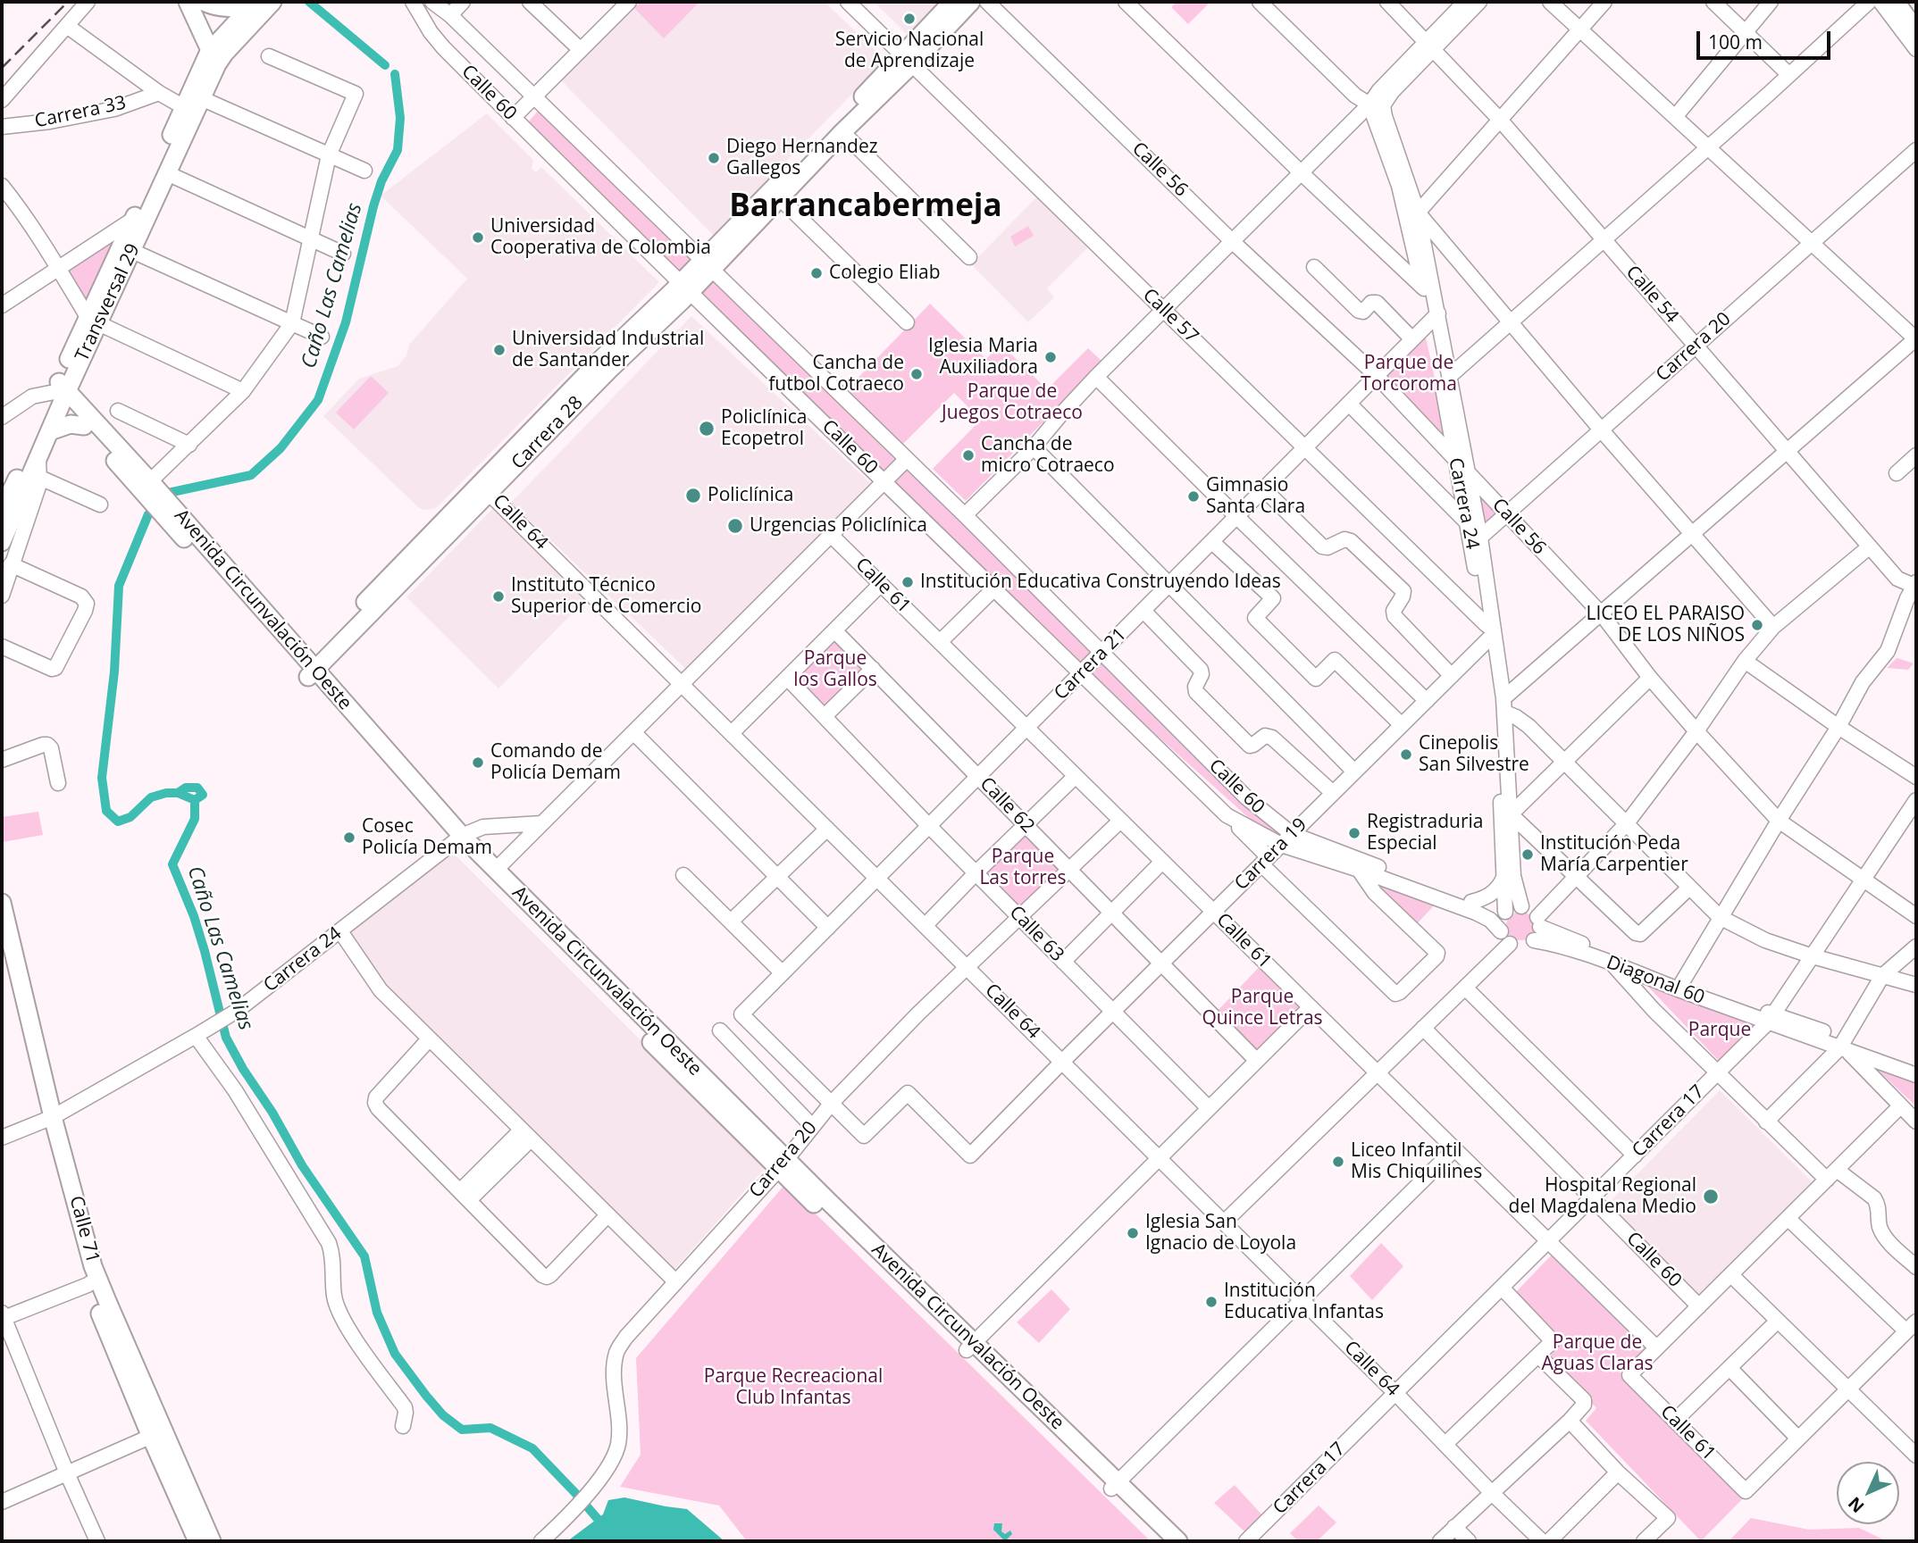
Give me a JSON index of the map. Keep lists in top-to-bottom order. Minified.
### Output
{"streets":{"main road":["Transversal 29","Carrera 28","Avenida Circunvalación Oeste","Calle 71"],"street":["Calle 60","Carrera 33","Calle 56","Calle 54","Calle 57","Carrera 20","Carrera 24","Calle 64","Calle 61","Carrera 21","Calle 62","Carrera 19","Calle 63","Diagonal 60","Carrera 17"]},"crossings":[["Calle 60","Carrera 28"],["Calle 60","Carrera 21"],["Calle 60","Carrera 19"],["Calle 60","Carrera 17"],["Calle 56","Carrera 20"],["Calle 56","Carrera 24"],["Calle 56","Carrera 21"],["Calle 56","Carrera 17"],["Calle 54","Carrera 20"],["Transversal 29","Avenida Circunvalación Oeste"],["Calle 57","Carrera 28"],["Calle 57","Carrera 24"],["Calle 57","Carrera 21"],["Calle 57","Carrera 19"],["Carrera 20","Carrera 24"],["Carrera 20","Calle 64"],["Carrera 20","Avenida Circunvalación Oeste"],["Carrera 20","Carrera 21"],["Carrera 20","Calle 62"],["Carrera 20","Carrera 19"],["Carrera 20","Calle 63"],["Carrera 28","Calle 64"],["Carrera 28","Avenida Circunvalación Oeste"],["Carrera 24","Avenida Circunvalación Oeste"],["Carrera 24","Carrera 21"],["Carrera 24","Carrera 19"],["Carrera 24","Diagonal 60"],["Carrera 24","Calle 71"],["Calle 64","Carrera 21"],["Calle 64","Carrera 19"],["Calle 64","Carrera 17"],["Calle 61","Carrera 21"],["Calle 61","Carrera 19"],["Calle 61","Carrera 17"],["Carrera 21","Calle 62"],["Carrera 21","Carrera 19"],["Carrera 21","Calle 63"],["Calle 62","Carrera 19"],["Carrera 19","Calle 63"],["Diagonal 60","Carrera 17"]],"districts":["Barrancabermeja"],"water":["Caño Las Camelias"],"parks":["Parque de Torcoroma","Parque de Juegos Cotraeco","Parque los Gallos","Parque Las torres","Parque Quince Letras","Parque","Parque de Aguas Claras","Parque Recreacional Club Infantas"],"places":["Servicio Nacional de Aprendizaje","Diego Hernandez Gallegos","Universidad Cooperativa de Colombia","Colegio Eliab","Universidad Industrial de Santander","Iglesia Maria Auxiliadora","Cancha de futbol Cotraeco","Policlínica Ecopetrol","Cancha de micro Cotraeco","Policlínica","Gimnasio Santa Clara","Urgencias Policlínica","Institución Educativa Construyendo Ideas","Instituto Técnico Superior de Comercio","LICEO EL PARAISO DE LOS NIÑOS","Cinepolis San Silvestre","Comando de Policía Demam","Registraduria Especial","Cosec Policía Demam","Institución Peda María Carpentier","Liceo Infantil Mis Chiquilines","Hospital Regional del Magdalena Medio","Iglesia San Ignacio de Loyola","Institución Educativa Infantas"],"scale_bar":"100 m","north":"bottom left"}
